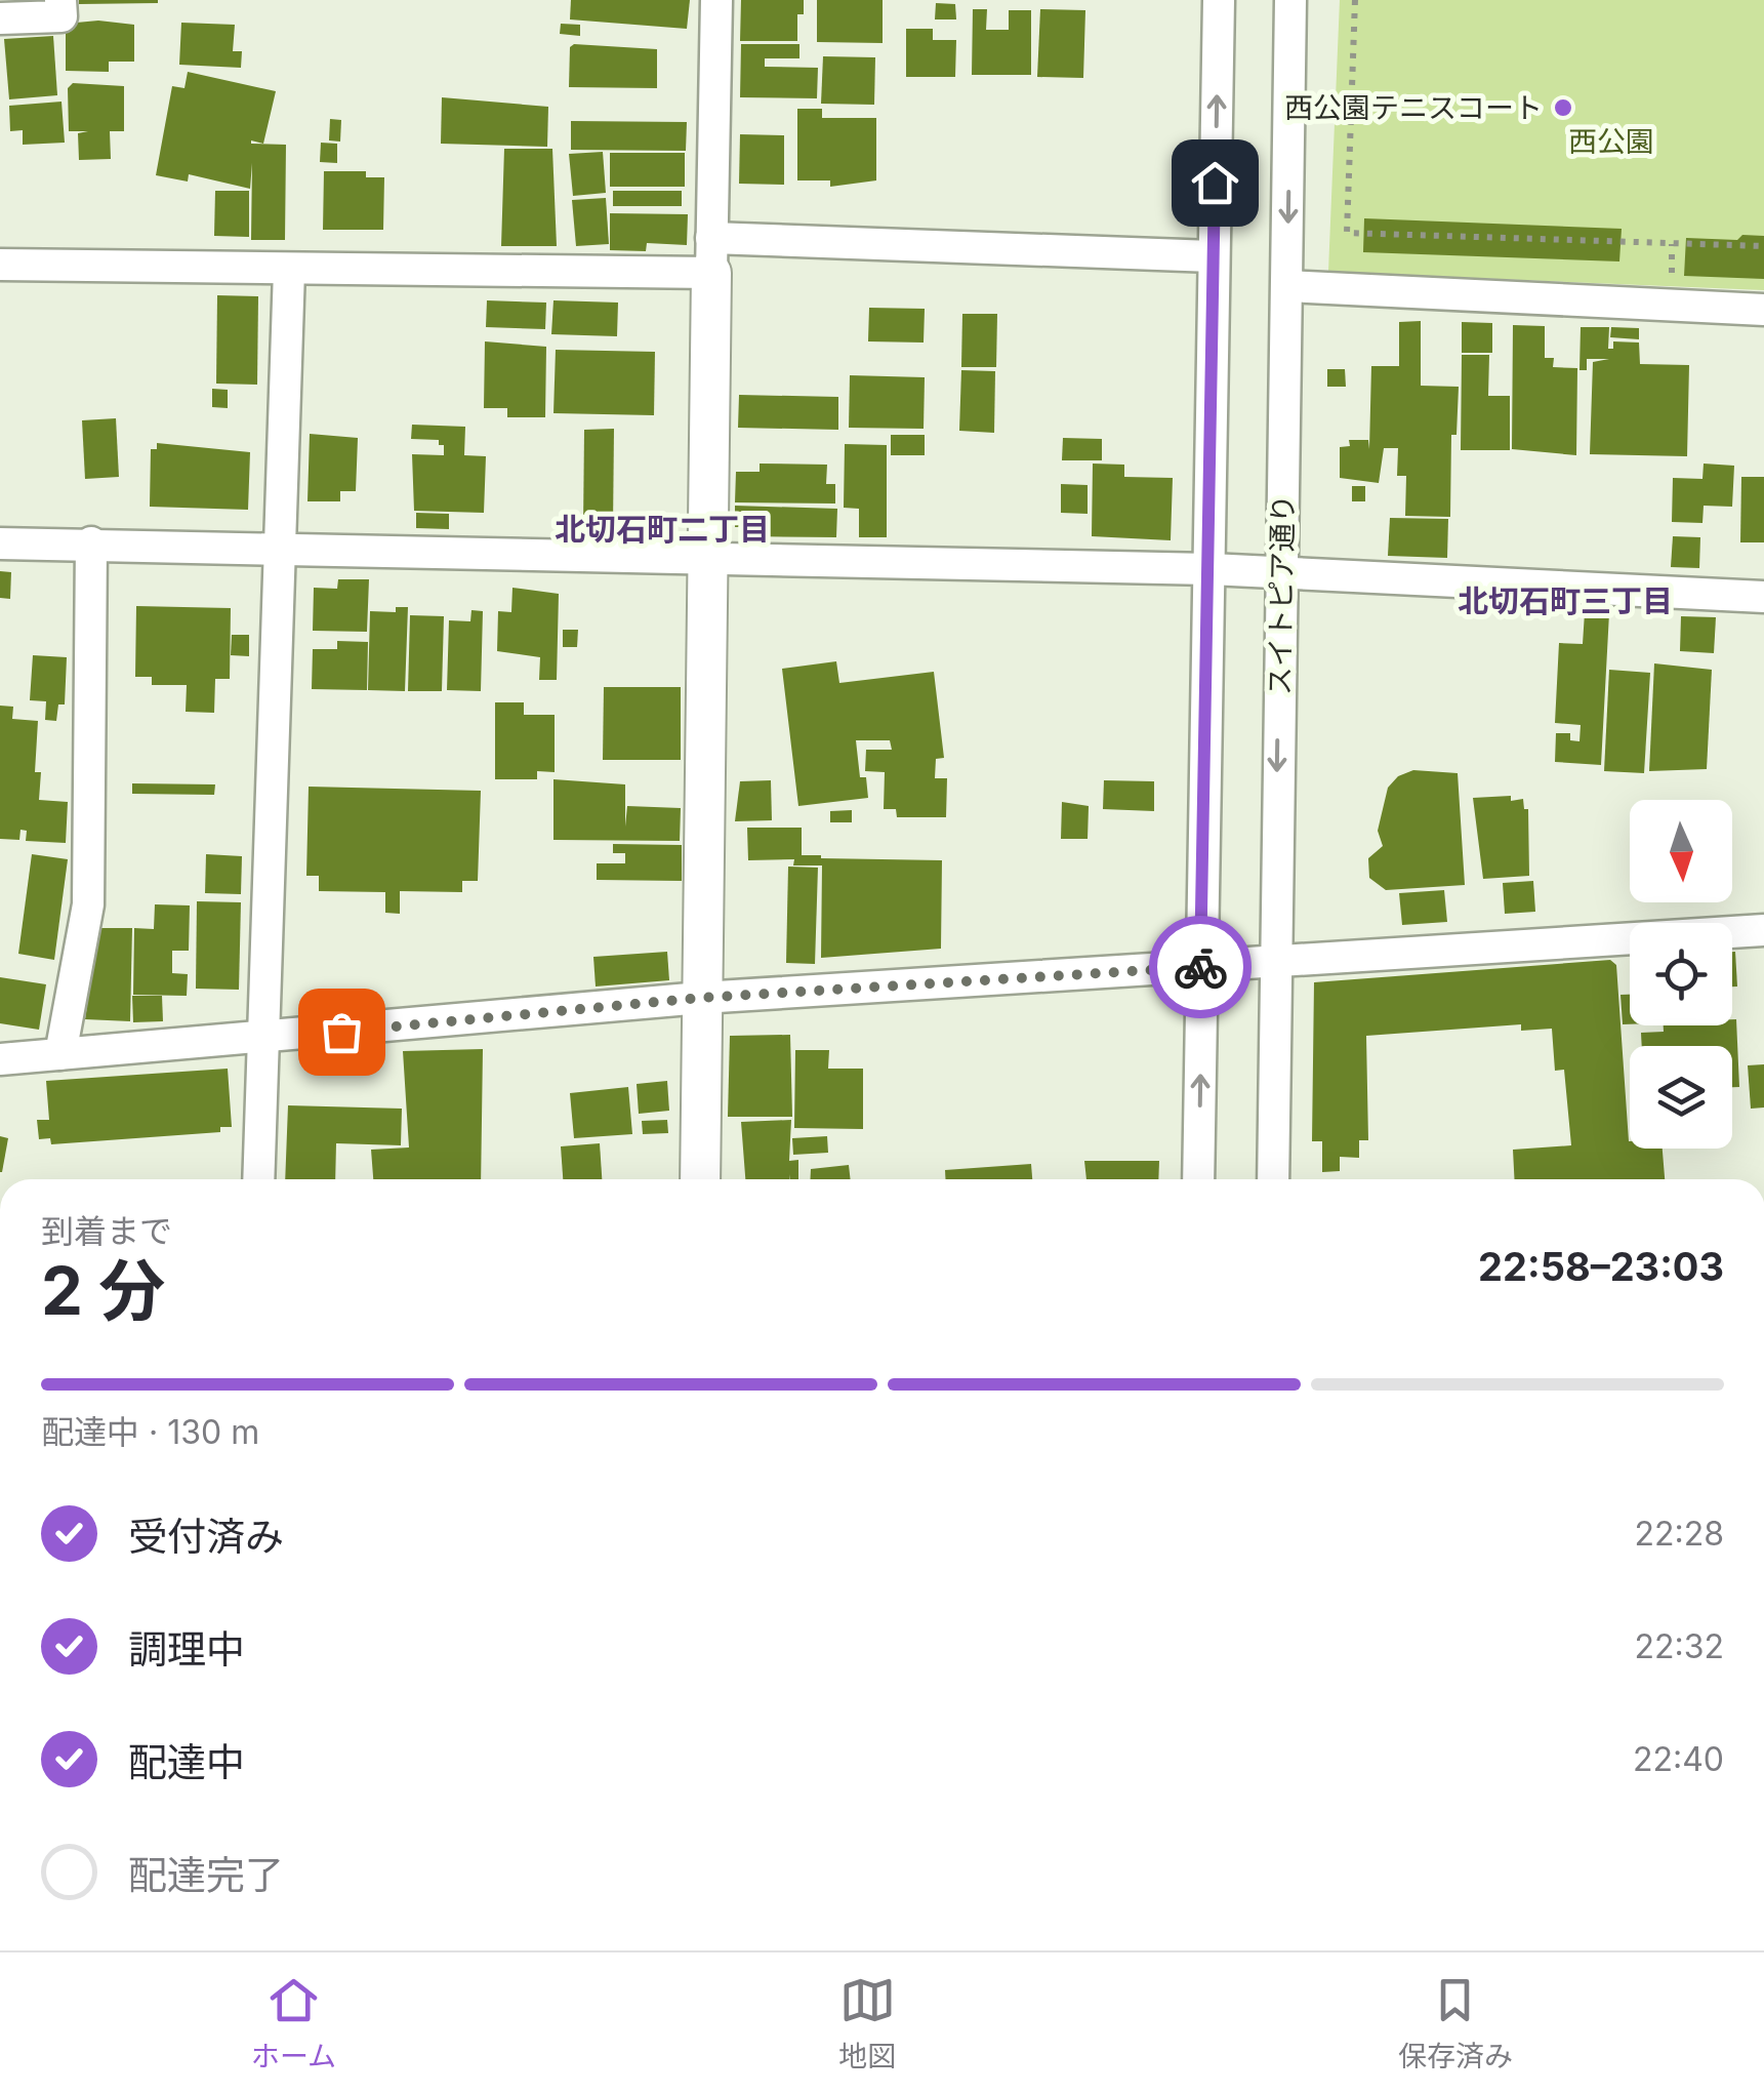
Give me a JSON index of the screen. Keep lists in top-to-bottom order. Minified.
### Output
{"streets":{"street":["スイトピア通り"]},"districts":["北切石町二丁目","北切石町三丁目"],"parks":["西公園"],"places":["西公園テニスコート"],"north":"bottom","page":{"heading":["2 分","到着まで","22:58–23:03"],"bar":"配達中 · 130 m","list":[["受付済み","22:28"],["調理中","22:32"],["配達中","22:40"],"配達完了"],"tabs":["ホーム","地図","保存済み"]}}
